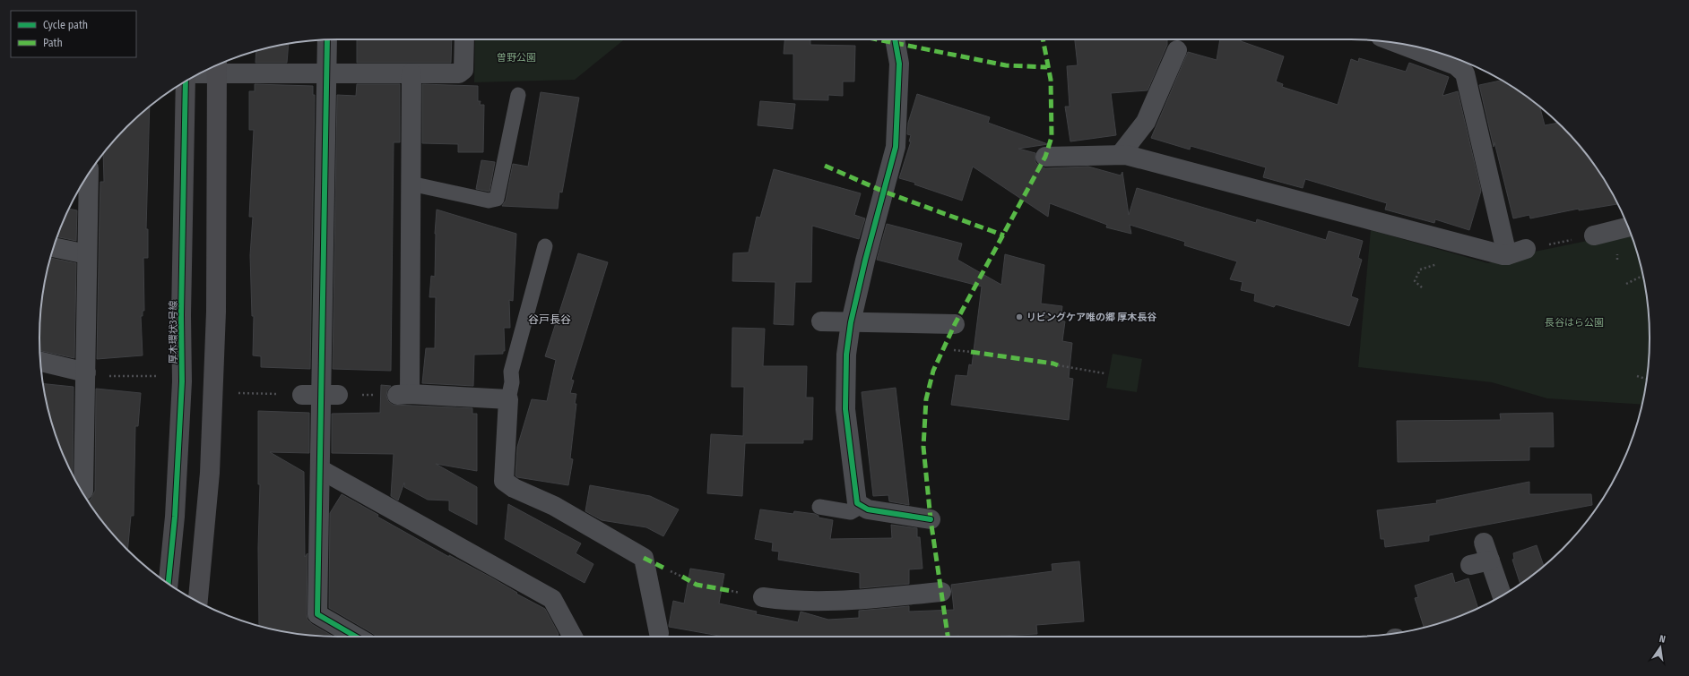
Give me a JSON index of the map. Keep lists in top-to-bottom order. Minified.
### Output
{"streets":{"street":["厚木環状3号線"]},"districts":["谷戸長谷"],"parks":["曽野公園","長谷はら公園"],"places":["リビングケア唯の郷 厚木長谷"],"legend":["Cycle path","Path"],"north":"top"}
